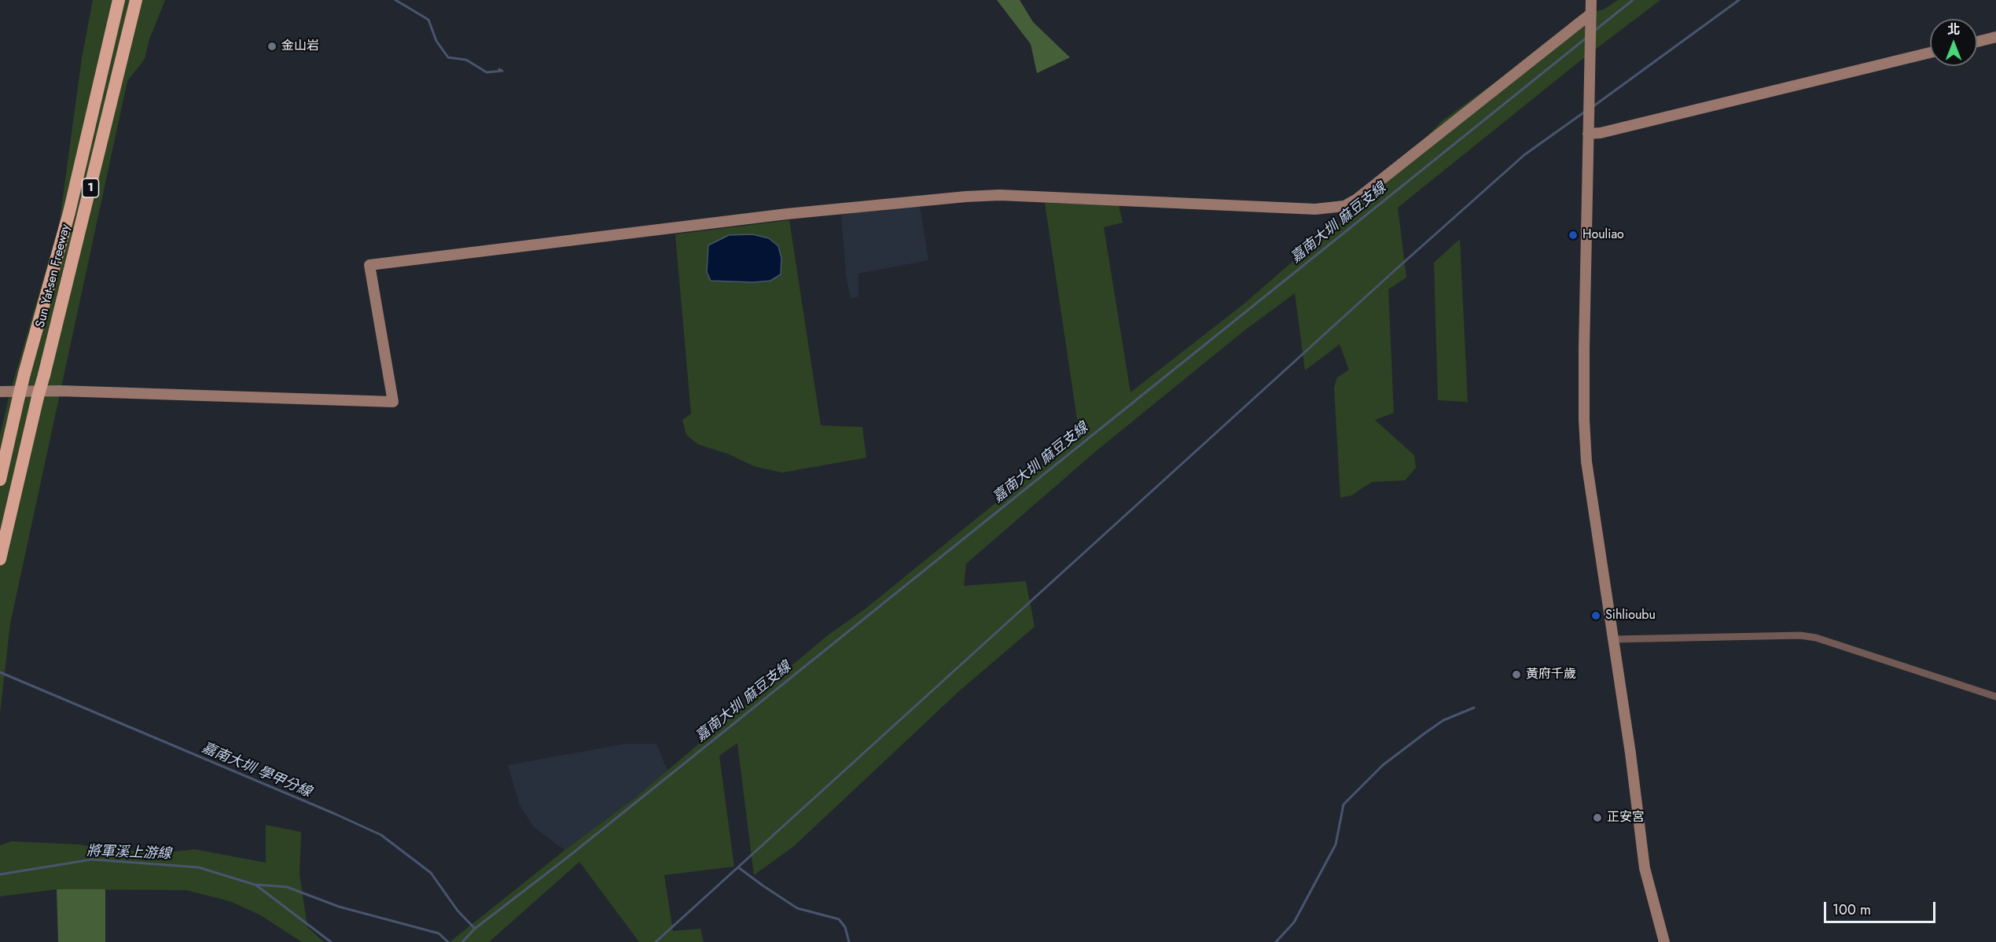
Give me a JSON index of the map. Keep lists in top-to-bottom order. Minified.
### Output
{"streets":{"highway":["1","Sun Yat-sen Freeway"]},"water":["嘉南大圳 麻豆支線","嘉南大圳 學甲分線","將軍溪上游線"],"places":["金山岩","Houliao","Sihlioubu","黃府千歲","正安宮"],"scale_bar":"100 m","north":"top"}
